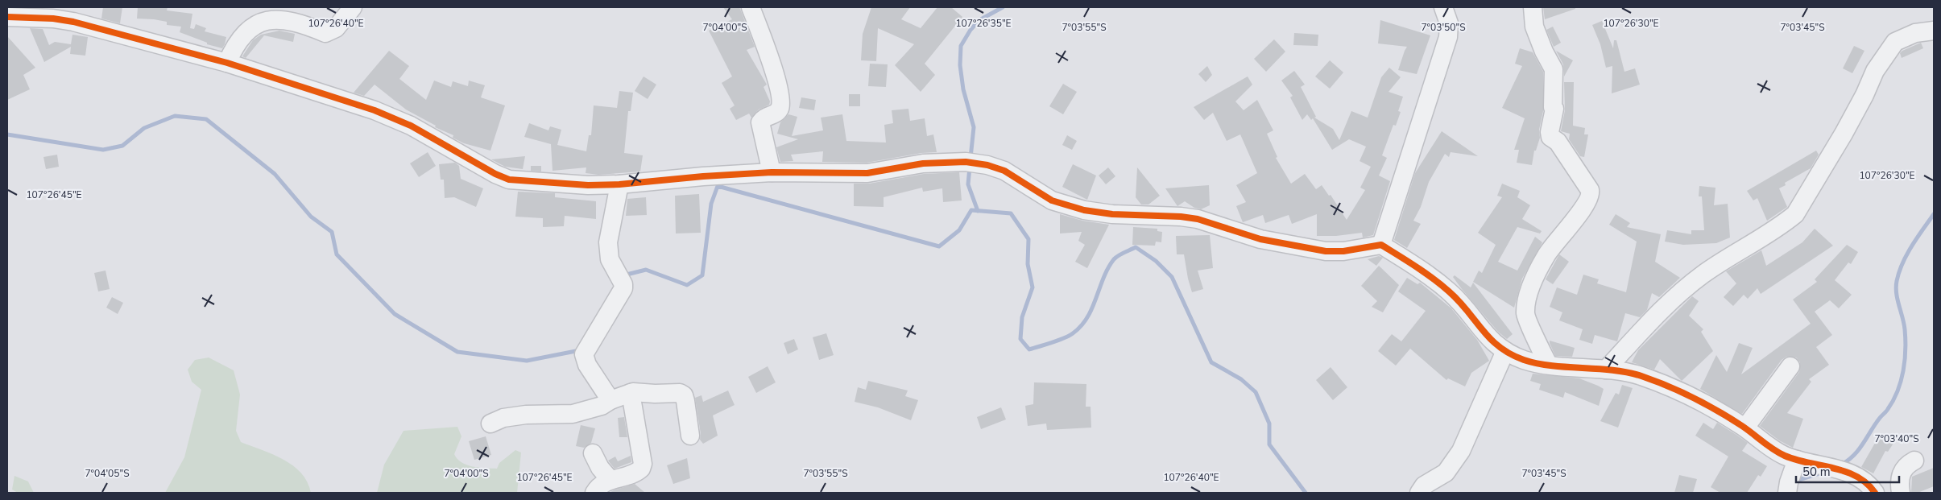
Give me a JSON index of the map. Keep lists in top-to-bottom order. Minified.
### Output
{"scale_bar":"50 m","coordinates":["107°26'40\"E","107°26'35\"E","107°26'30\"E","7°04'00\"S","7°03'55\"S","7°03'50\"S","7°03'45\"S","107°26'45\"E","7°03'40\"S","7°04'05\"S"]}
